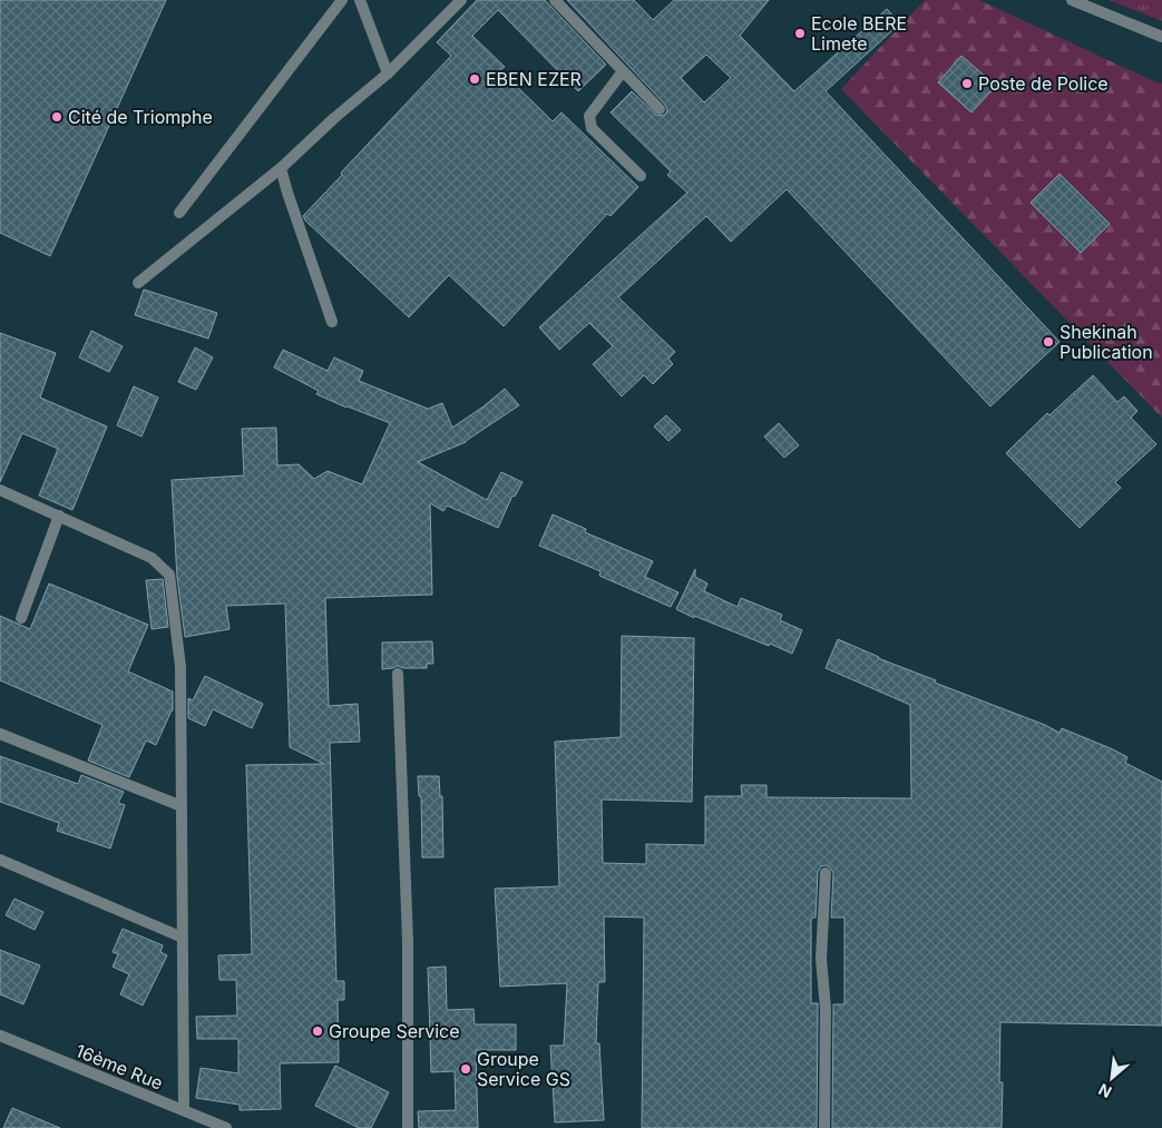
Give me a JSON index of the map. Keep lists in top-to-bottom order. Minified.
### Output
{"streets":{"street":["16ème Rue"]},"places":["Ecole BERE Limete","EBEN EZER","Poste de Police","Cité de Triomphe","Shekinah Publication","Groupe Service","Groupe Service GS"],"north":"bottom left"}
